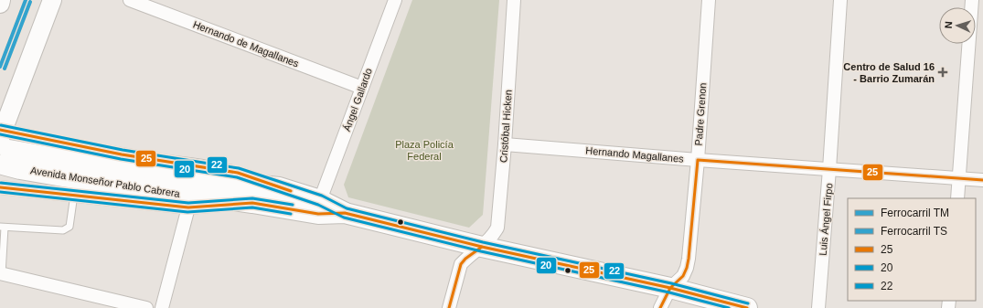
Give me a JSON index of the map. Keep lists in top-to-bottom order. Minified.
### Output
{"streets":{"main road":["Avenida Monseñor Pablo Cabrera"],"street":["Hernando de Magallanes","Ángel Gallardo","Padre Grenon","Cristóbal Hicken","Hernando Magallanes","Luis Ángel Firpo"]},"crossings":[["Hernando de Magallanes","Ángel Gallardo"],["Ángel Gallardo","Avenida Monseñor Pablo Cabrera"],["Padre Grenon","Hernando Magallanes"],["Padre Grenon","Avenida Monseñor Pablo Cabrera"],["Cristóbal Hicken","Hernando Magallanes"],["Cristóbal Hicken","Avenida Monseñor Pablo Cabrera"],["Hernando Magallanes","Luis Ángel Firpo"]],"parks":["Plaza Policía Federal"],"places":{"health":["Centro de Salud 16 - Barrio Zumarán"]},"lines":["rail line TM","rail line TS","transit line 22","transit line 25","transit line 20"],"legend":["Ferrocarril TM","Ferrocarril TS","25","20","22"],"north":"left"}
